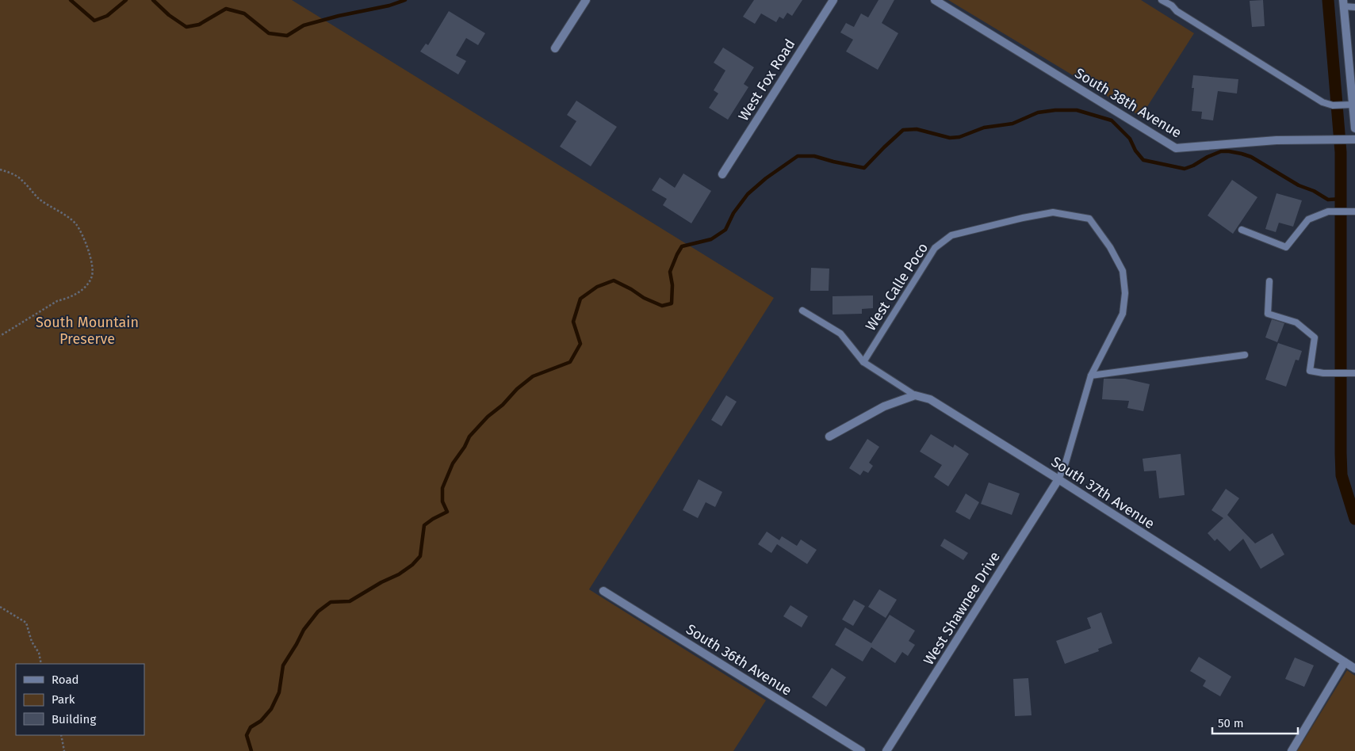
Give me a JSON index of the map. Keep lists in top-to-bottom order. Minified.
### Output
{"streets":{"street":["West Fox Road","South 38th Avenue","South 37th Avenue","West Shawnee Drive","South 36th Avenue"],"lane":["West Calle Poco"]},"crossings":[["West Calle Poco","South 37th Avenue"],["West Calle Poco","West Shawnee Drive"],["South 37th Avenue","West Shawnee Drive"]],"parks":["South Mountain Preserve"],"legend":["Road","Park","Building"],"scale_bar":"50 m"}
